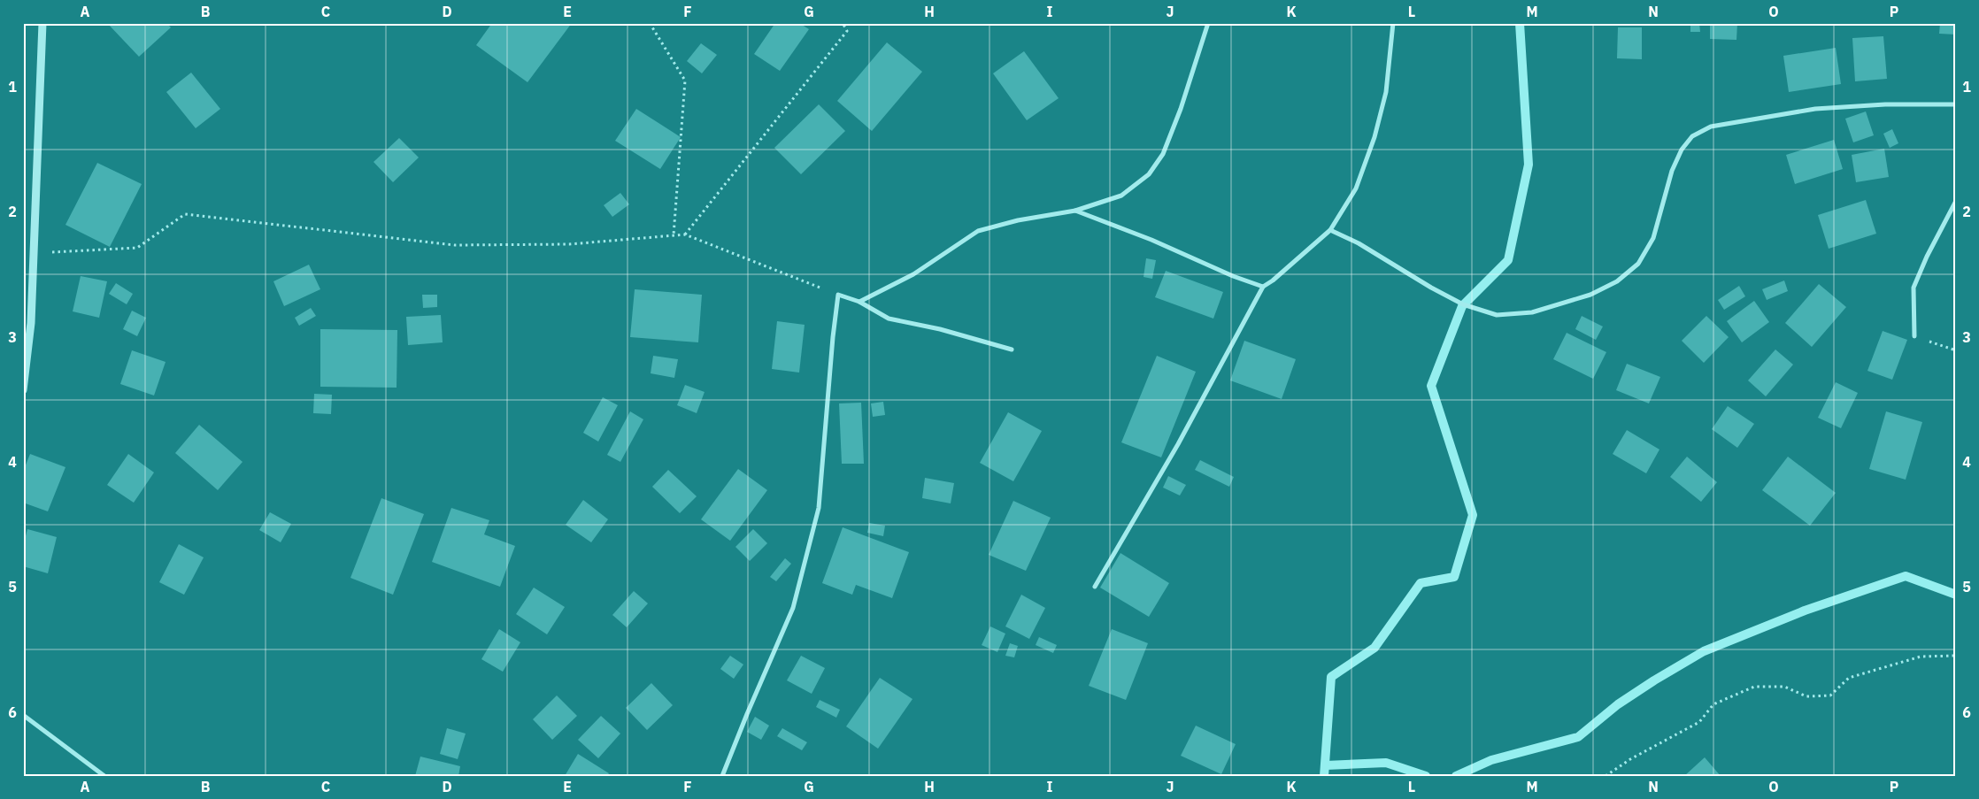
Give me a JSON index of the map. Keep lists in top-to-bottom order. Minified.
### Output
{"grid":{"columns":["A","B","C","D","E","F","G","H","I","J","K","L","M","N","O","P"],"rows":["1","2","3","4","5","6"]}}
